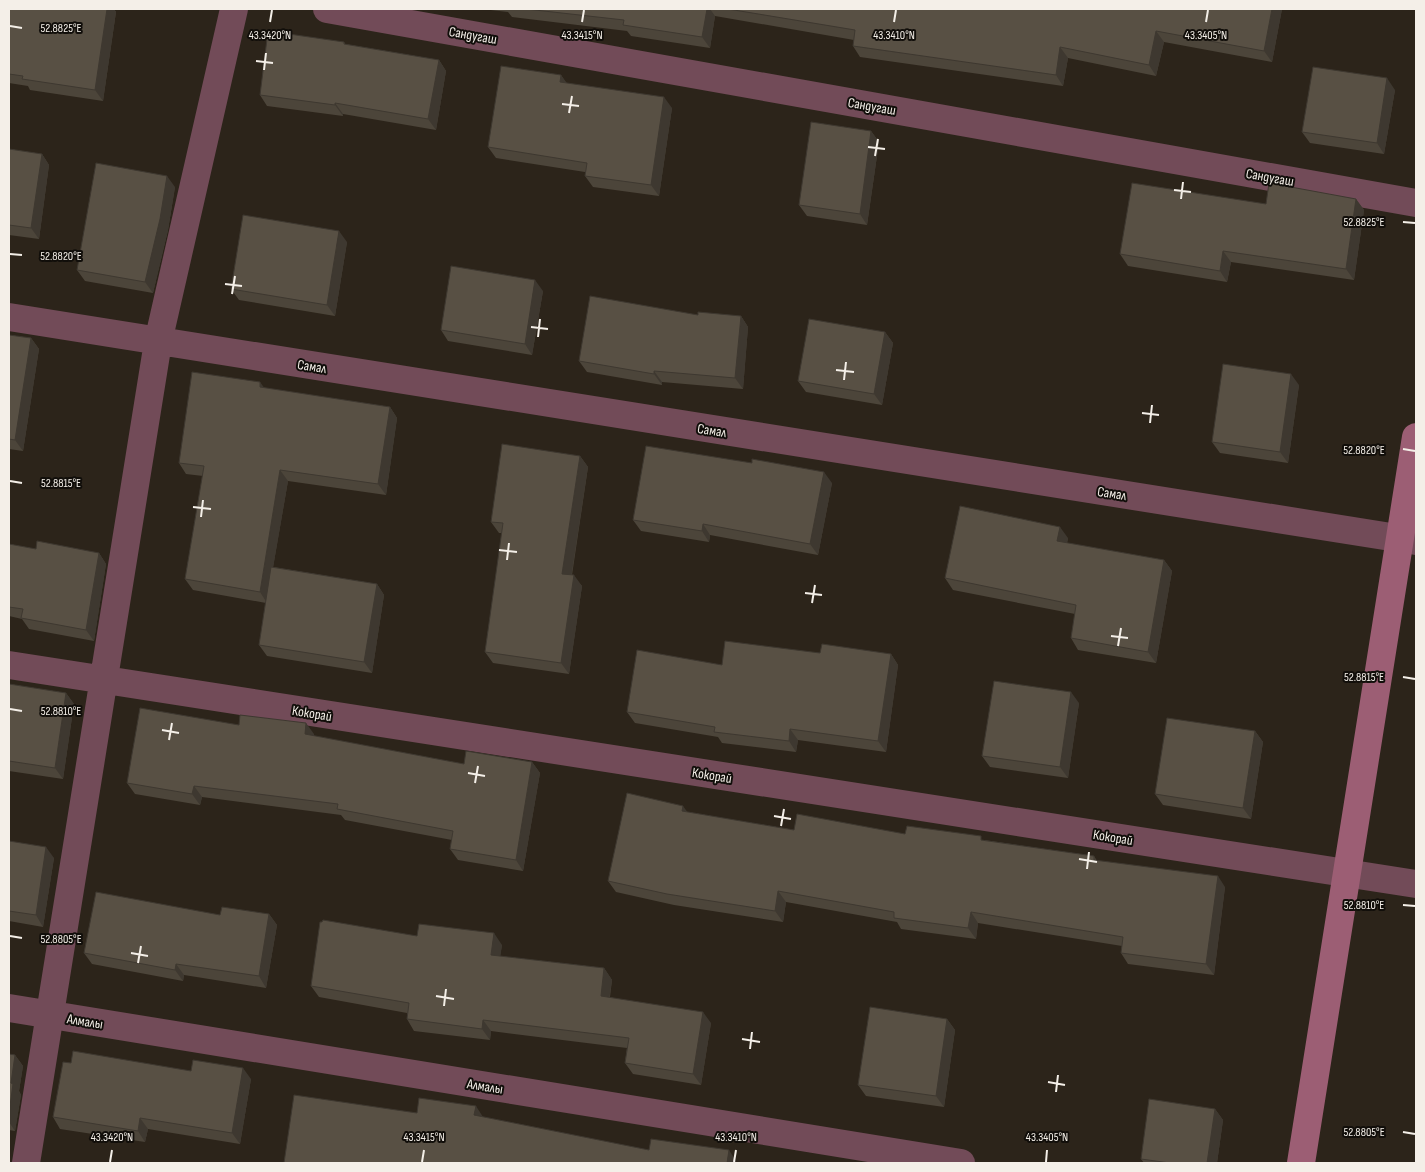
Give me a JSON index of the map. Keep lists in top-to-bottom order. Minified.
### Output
{"streets":{"street":["Сандугаш","Самал","Кокорай","Алмалы"]},"coordinates":["52.8825°E","43.3420°N","43.3415°N","43.3410°N","43.3405°N","52.8820°E","52.8815°E","52.8810°E","52.8805°E"]}
